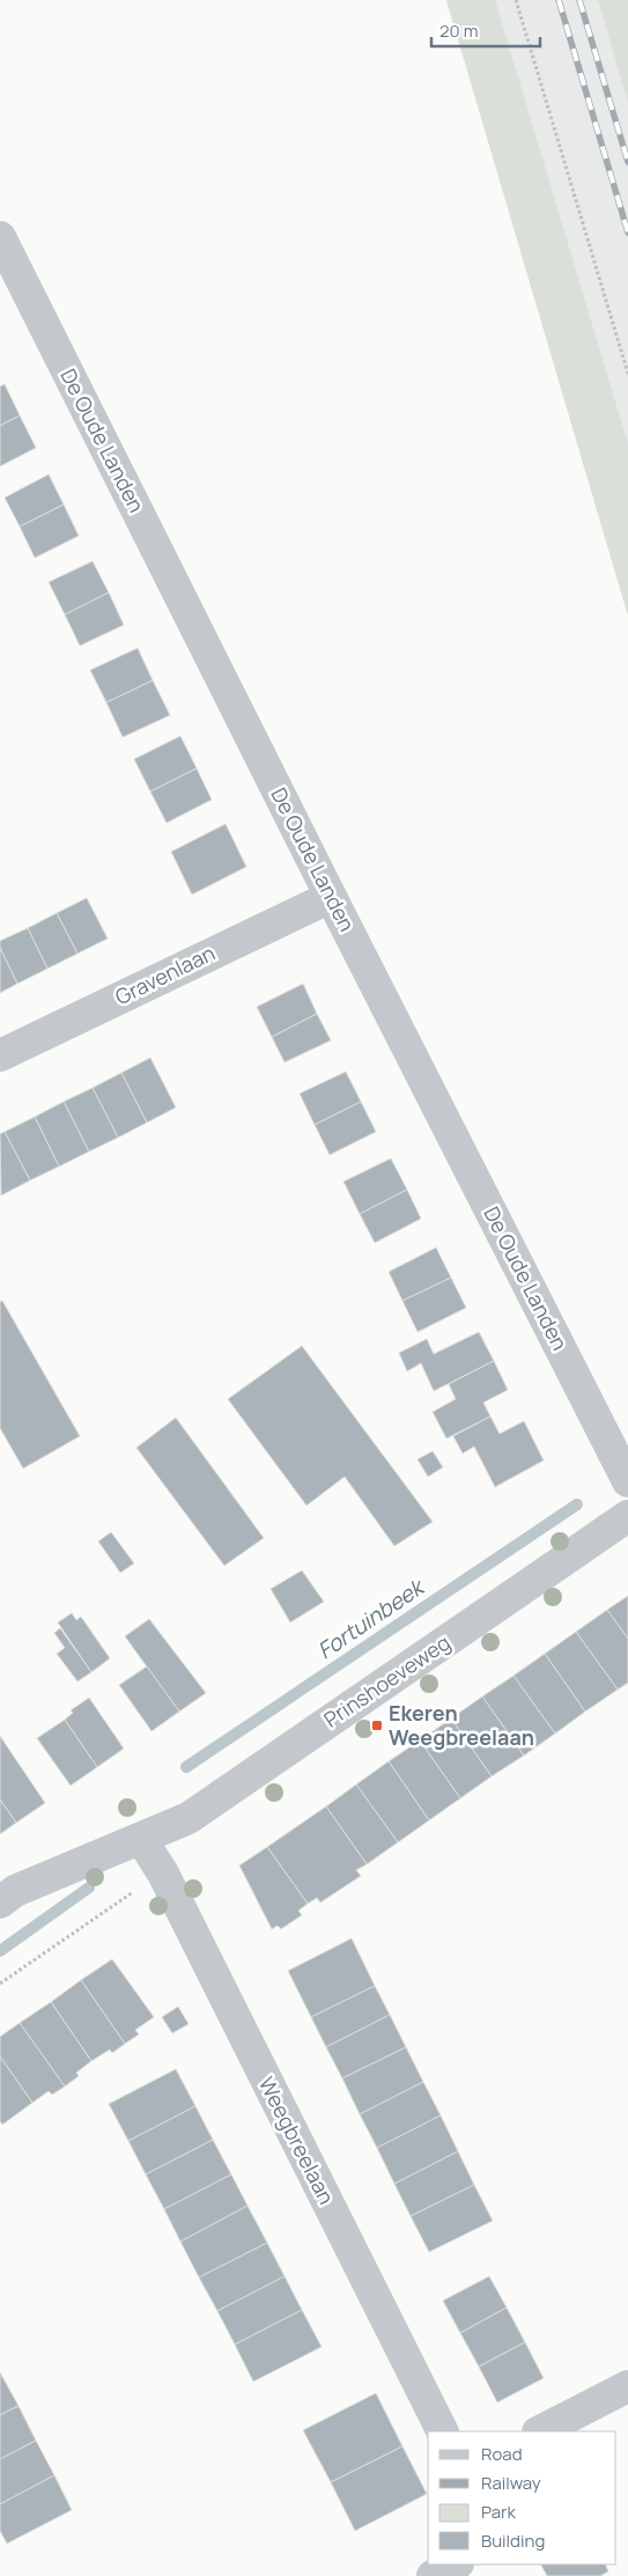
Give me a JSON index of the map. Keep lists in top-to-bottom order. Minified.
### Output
{"streets":{"street":["De Oude Landen","Gravenlaan","Prinshoeveweg","Weegbreelaan"]},"crossings":[["De Oude Landen","Gravenlaan"],["Prinshoeveweg","Weegbreelaan"]],"water":["Fortuinbeek"],"places":{"transit":["Ekeren Weegbreelaan"]},"legend":["Road","Railway","Park","Building"],"scale_bar":"20 m"}
